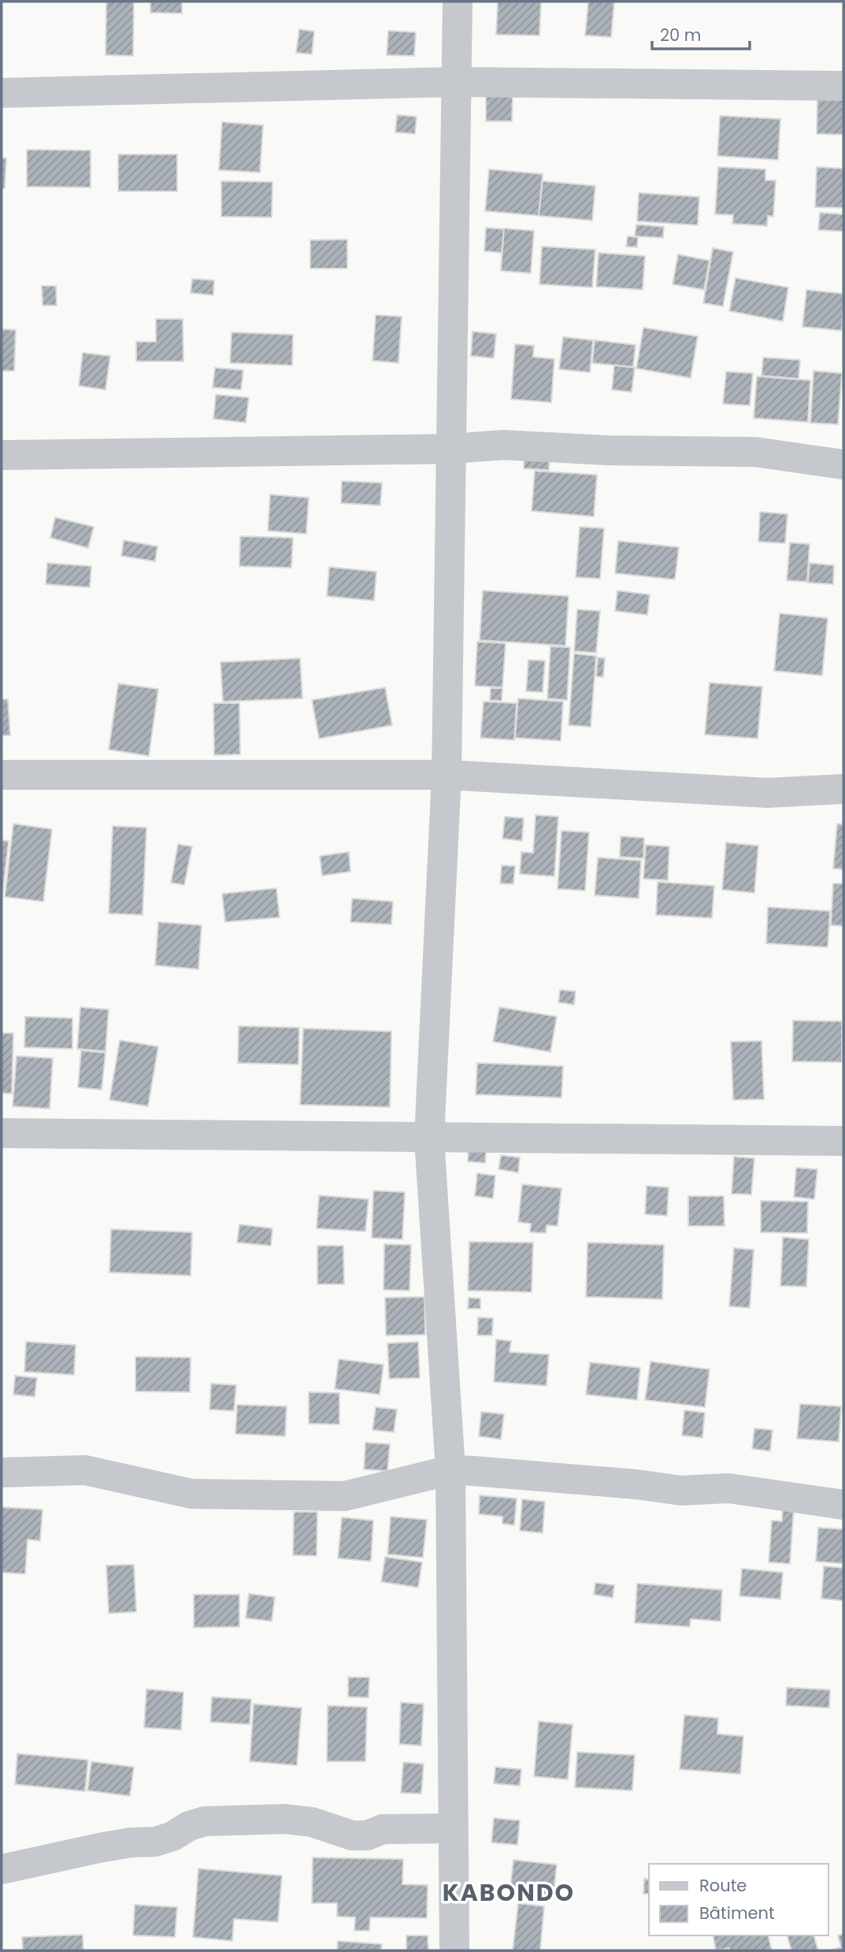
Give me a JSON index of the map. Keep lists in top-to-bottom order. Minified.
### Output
{"districts":["KABONDO"],"legend":["Route","Bâtiment"],"scale_bar":"20 m"}
